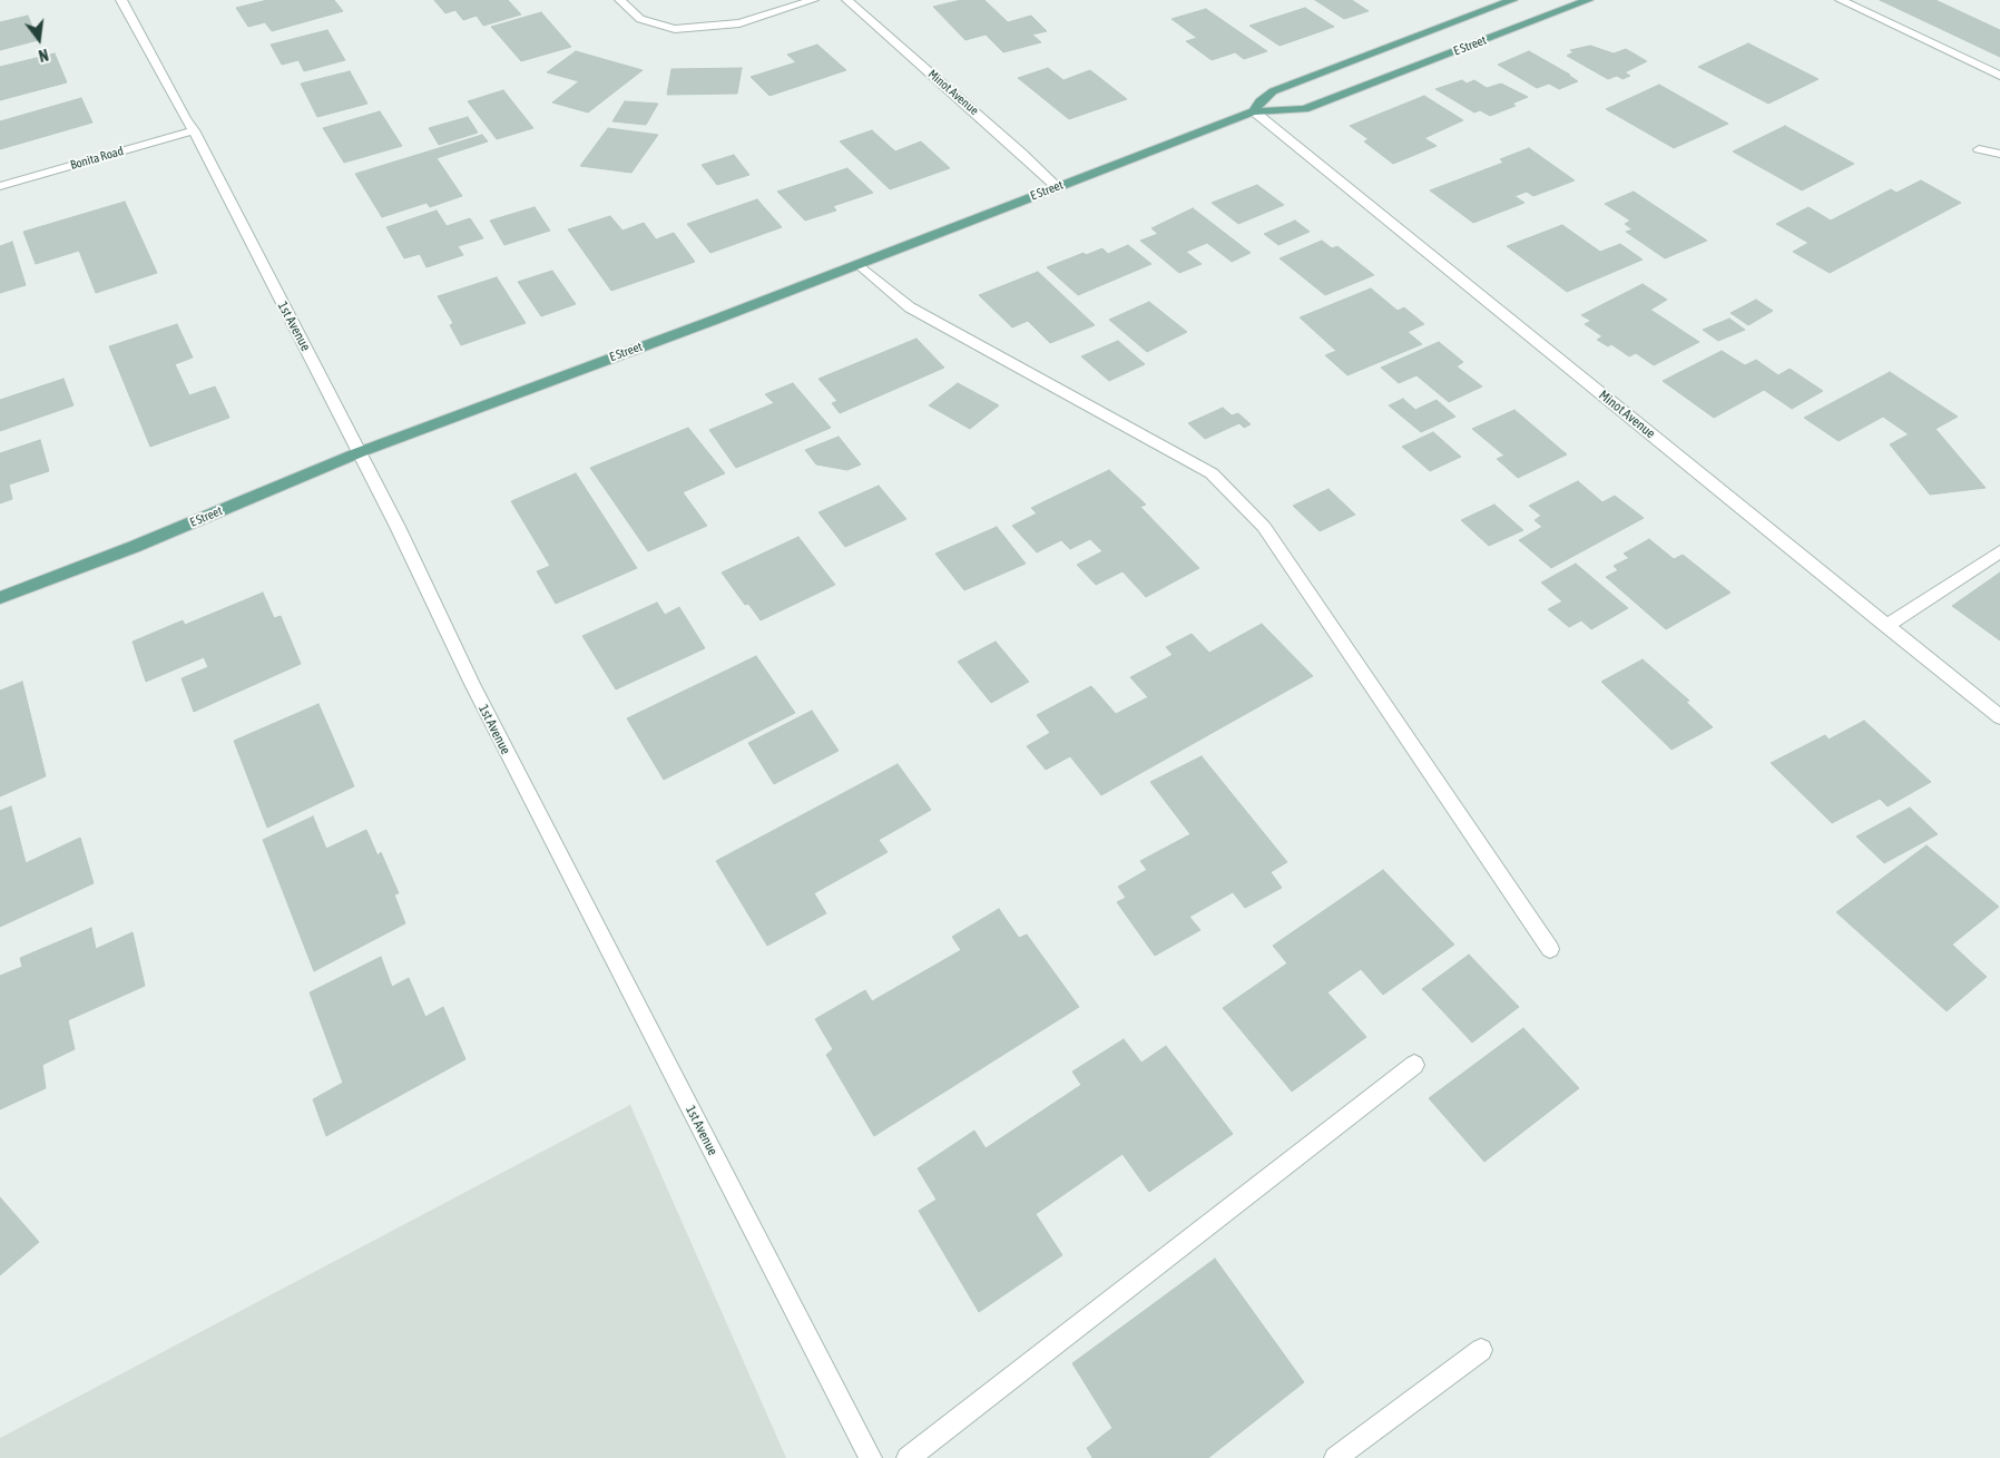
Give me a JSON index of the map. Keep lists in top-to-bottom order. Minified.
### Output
{"streets":{"main road":["E Street"],"street":["Minot Avenue","Bonita Road","1st Avenue"]},"crossings":[["E Street","Minot Avenue"],["E Street","1st Avenue"],["Bonita Road","1st Avenue"]],"north":"bottom"}
